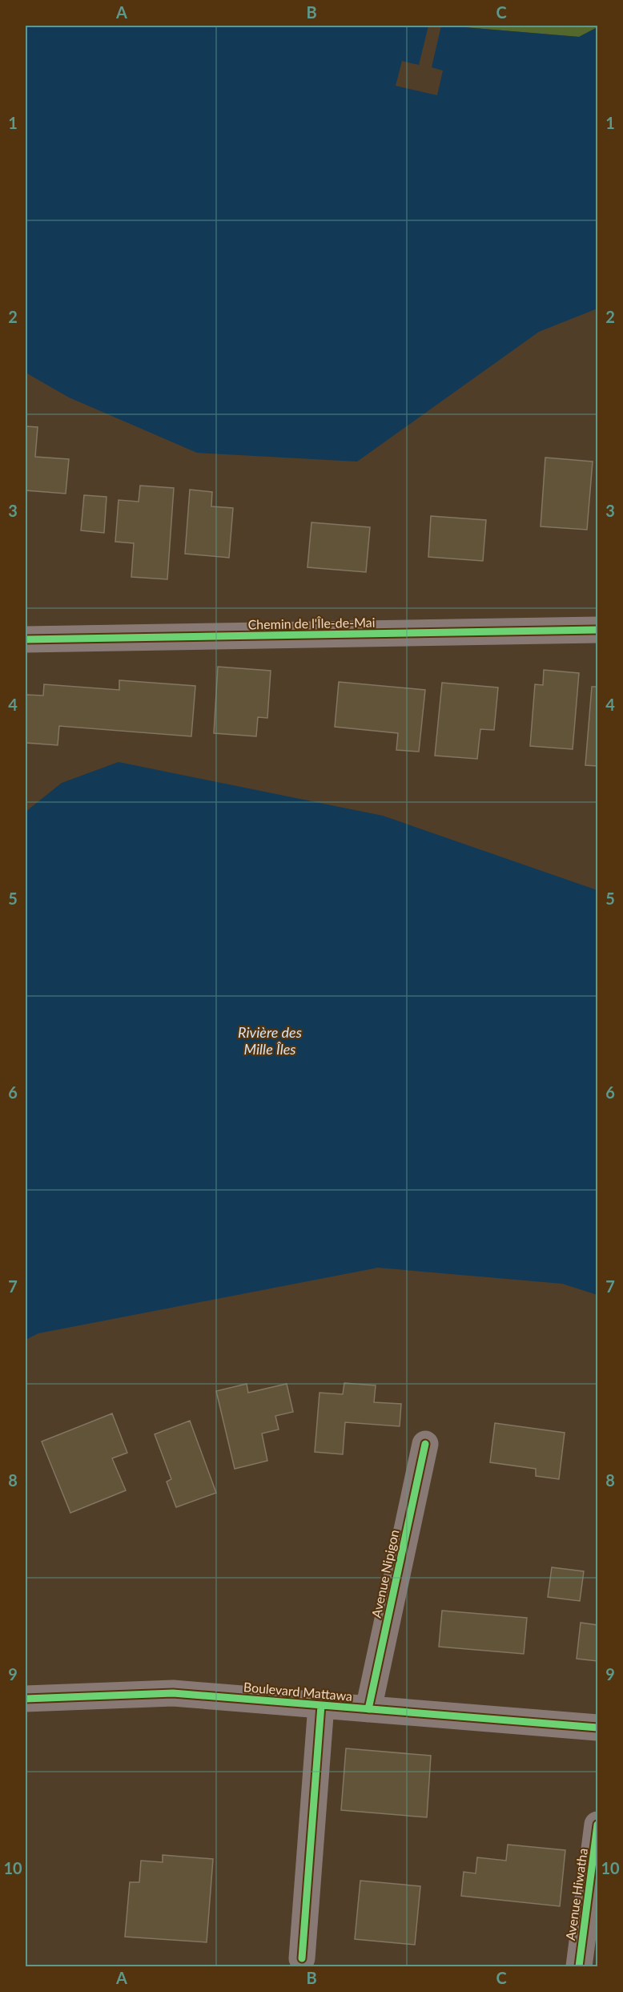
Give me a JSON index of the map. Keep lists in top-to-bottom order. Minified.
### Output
{"streets":{"street":["Chemin de l'Île-de-Mai","Avenue Nipigon","Boulevard Mattawa","Avenue Hiwatha"]},"crossings":[["Avenue Nipigon","Boulevard Mattawa"]],"water":["Rivière des Mille Îles"],"grid":{"columns":["A","B","C"],"rows":["1","2","3","4","5","6","7","8","9","10"]}}
